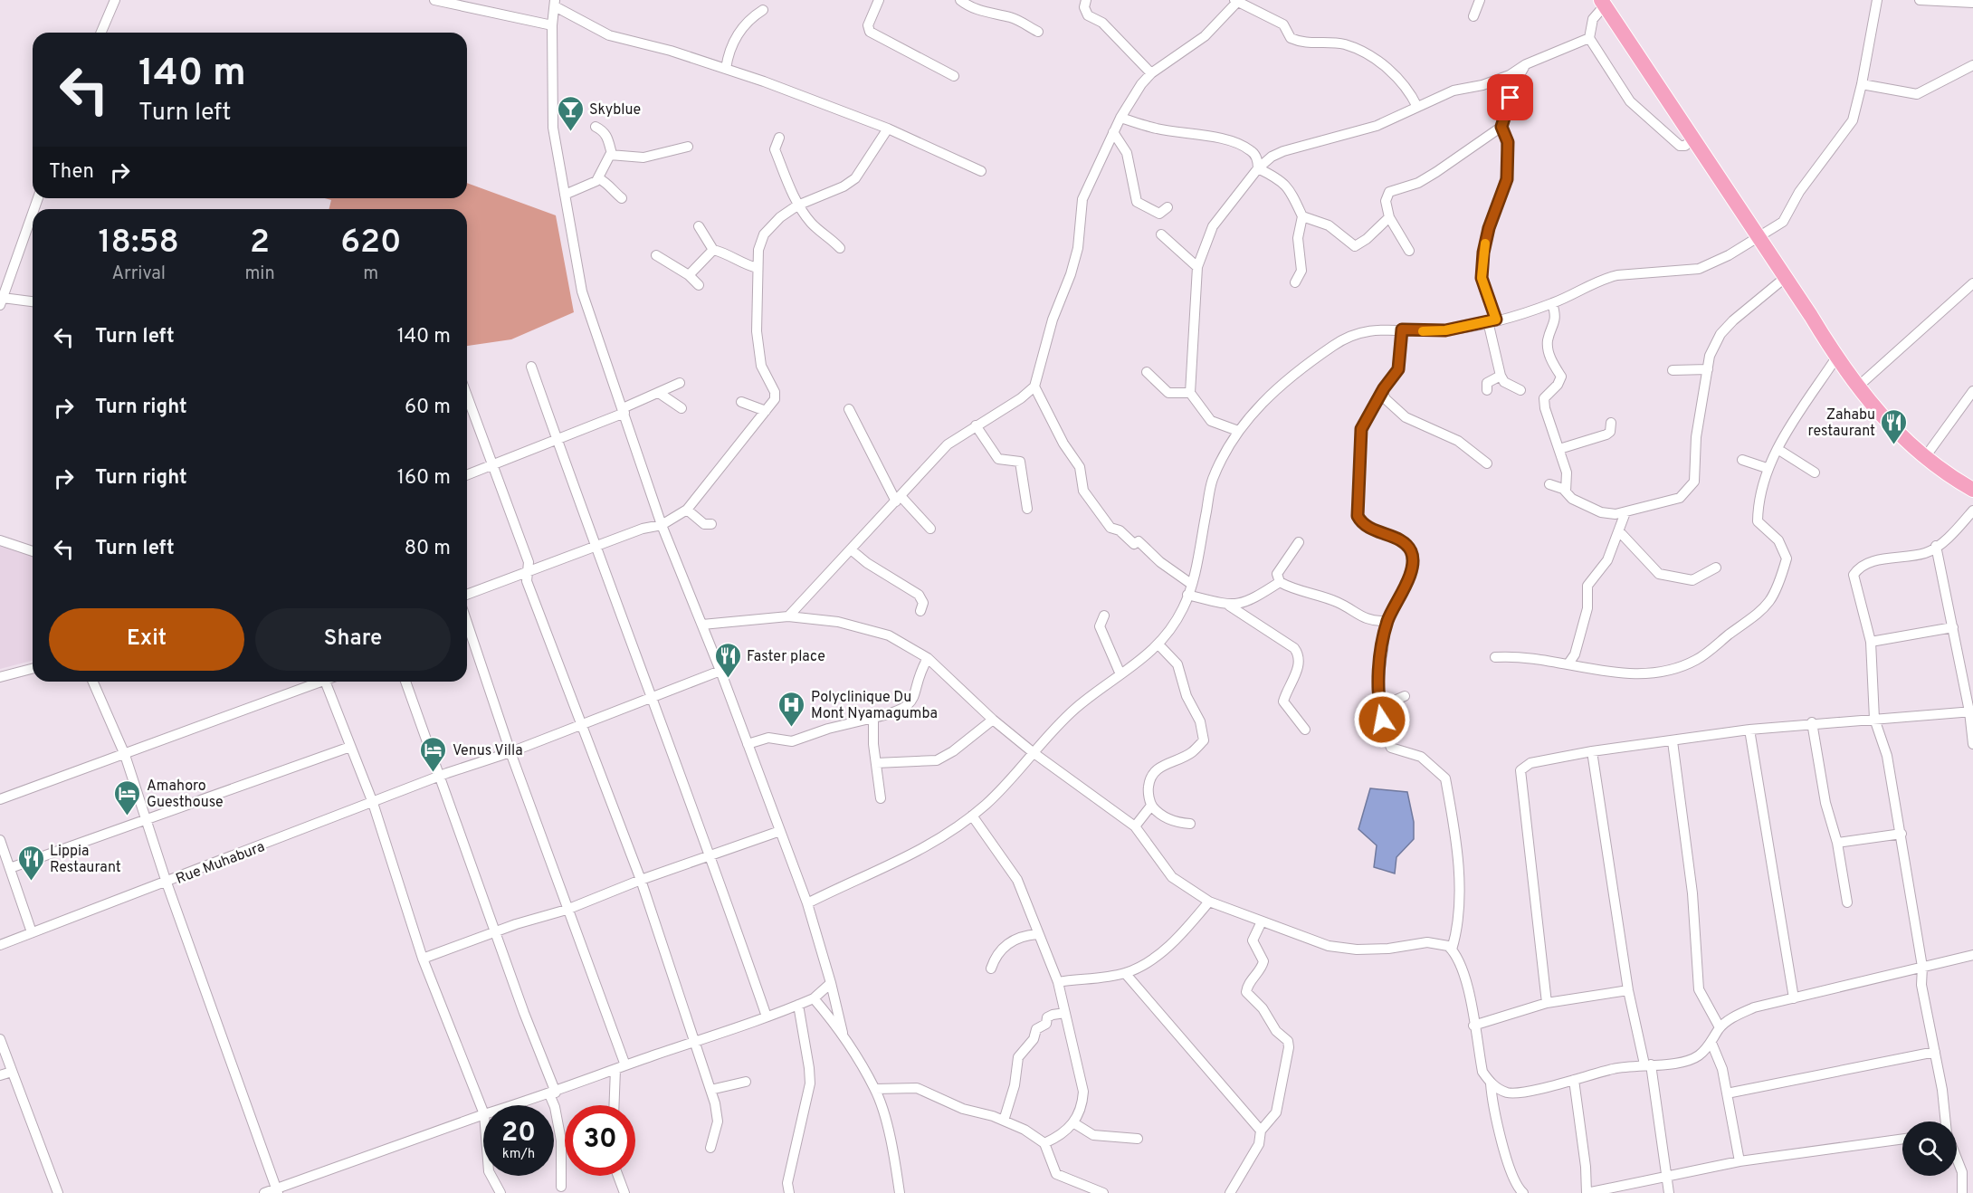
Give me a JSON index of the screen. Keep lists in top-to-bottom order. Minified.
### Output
{"streets":{"street":["Rue Muhabura"]},"places":{"bar":["Skyblue"],"restaurant":["Zahabu restaurant","Faster place","Lippia Restaurant"],"hospital":["Polyclinique Du Mont Nyamagumba"],"hotel":["Venus Villa","Amahoro Guesthouse"]},"page":{"turn":["140 m","Turn left"],"then":"Then","eta":["18:58","Arrival","2","min","620","m"],"list":[{"name":"Turn left","value":"140 m"},{"name":"Turn right","value":"60 m"},{"name":"Turn right","value":"160 m"},{"name":"Turn left","value":"80 m"}],"buttons":["Exit","Share"],"speed":"20 km/h","limit":"30"}}
